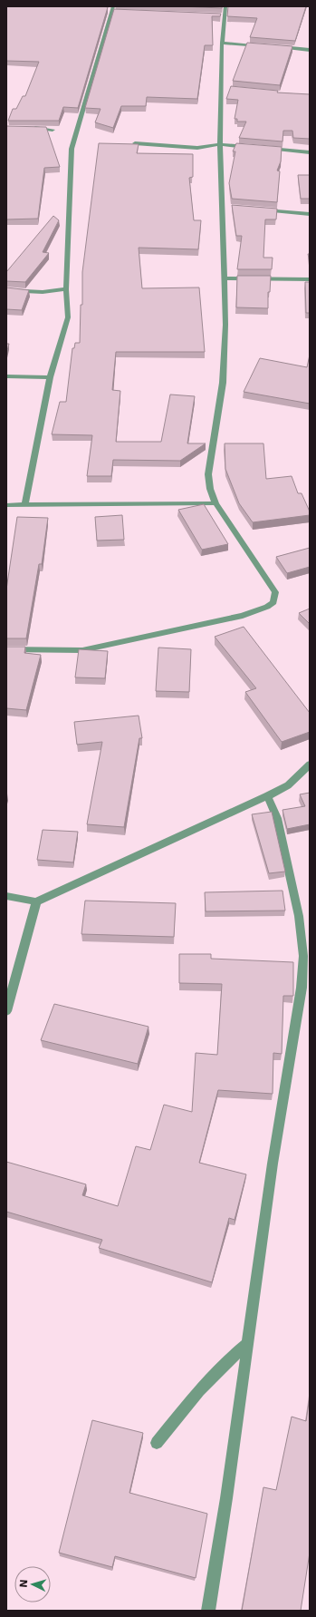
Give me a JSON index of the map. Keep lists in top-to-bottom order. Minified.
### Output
{"north":"left"}
